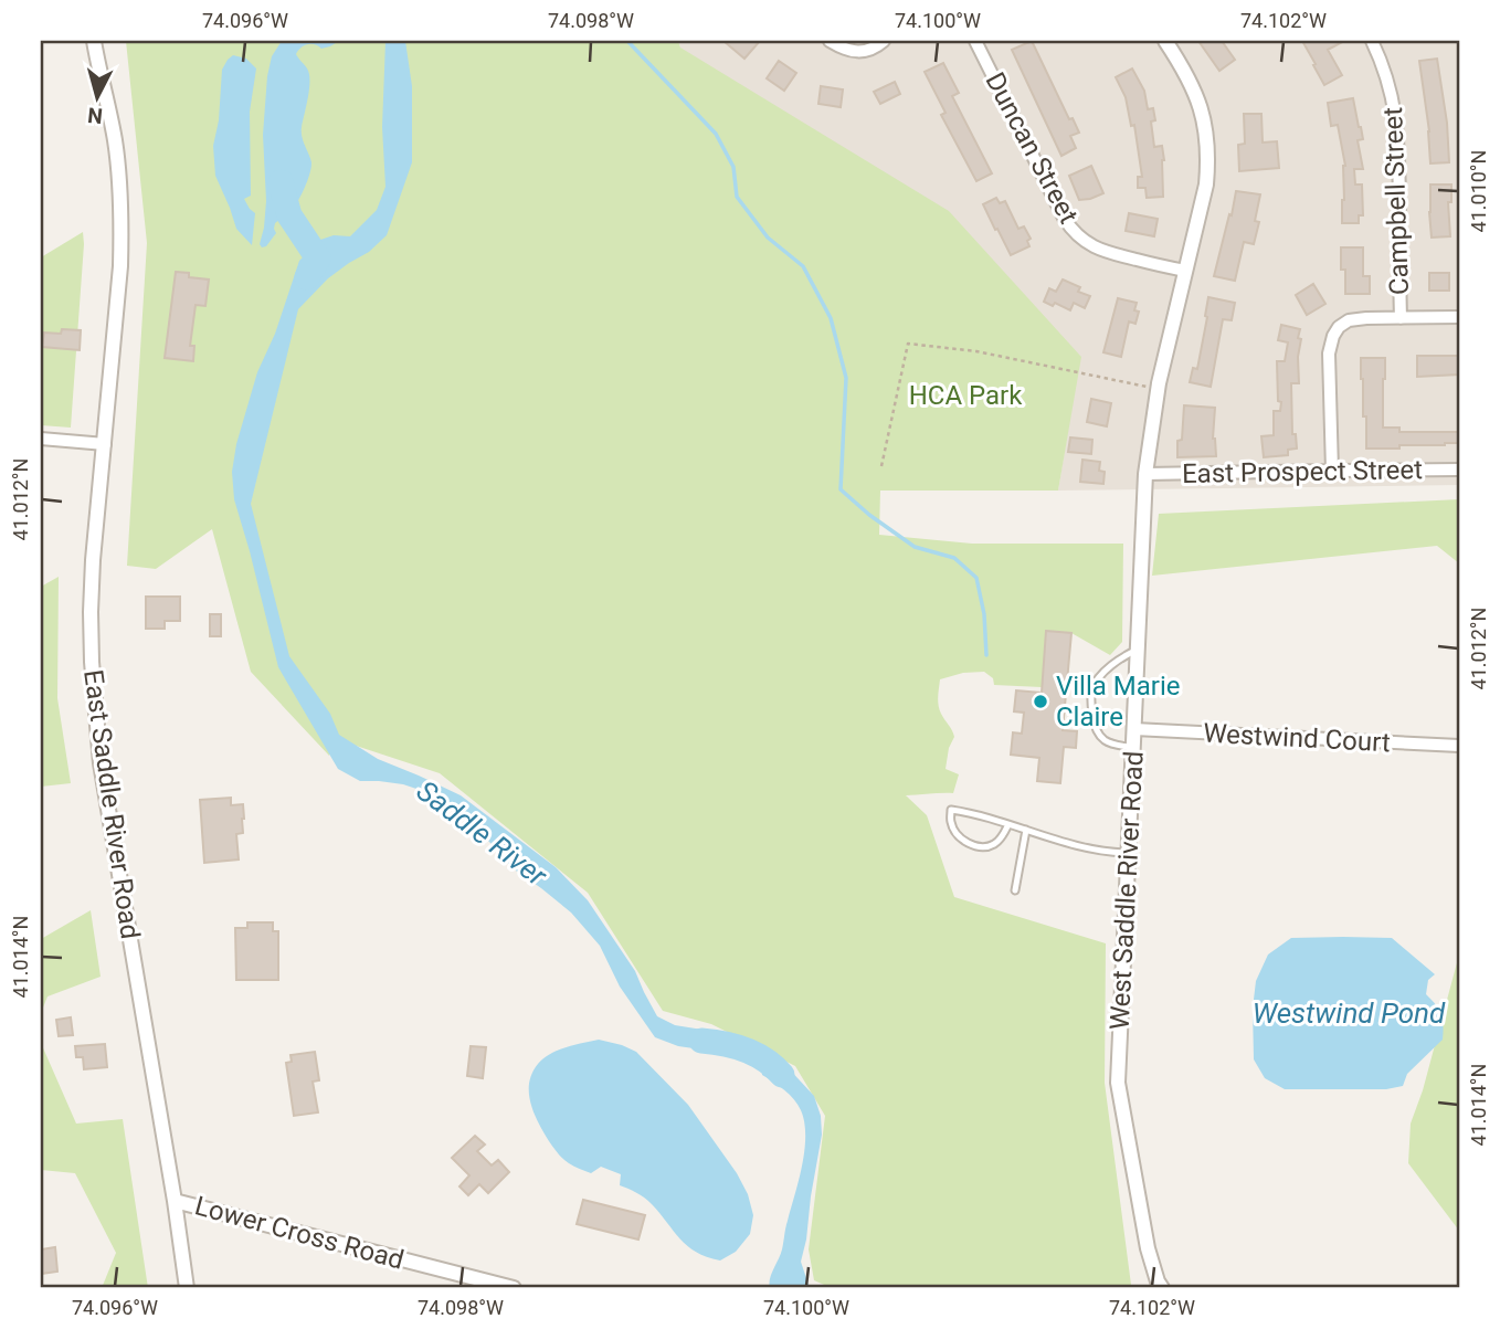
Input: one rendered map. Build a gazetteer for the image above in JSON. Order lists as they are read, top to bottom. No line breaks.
{"streets":{"street":["Duncan Street","Campbell Street","East Prospect Street","Westwind Court","East Saddle River Road","West Saddle River Road","Lower Cross Road"]},"crossings":[["Duncan Street","West Saddle River Road"],["East Prospect Street","West Saddle River Road"],["Westwind Court","West Saddle River Road"],["East Saddle River Road","Lower Cross Road"]],"water":["Saddle River","Westwind Pond"],"parks":["HCA Park"],"places":["Villa Marie Claire"],"north":"bottom","coordinates":["74.096°W","74.098°W","74.100°W","74.102°W","41.010°N","41.012°N","41.014°N"]}
